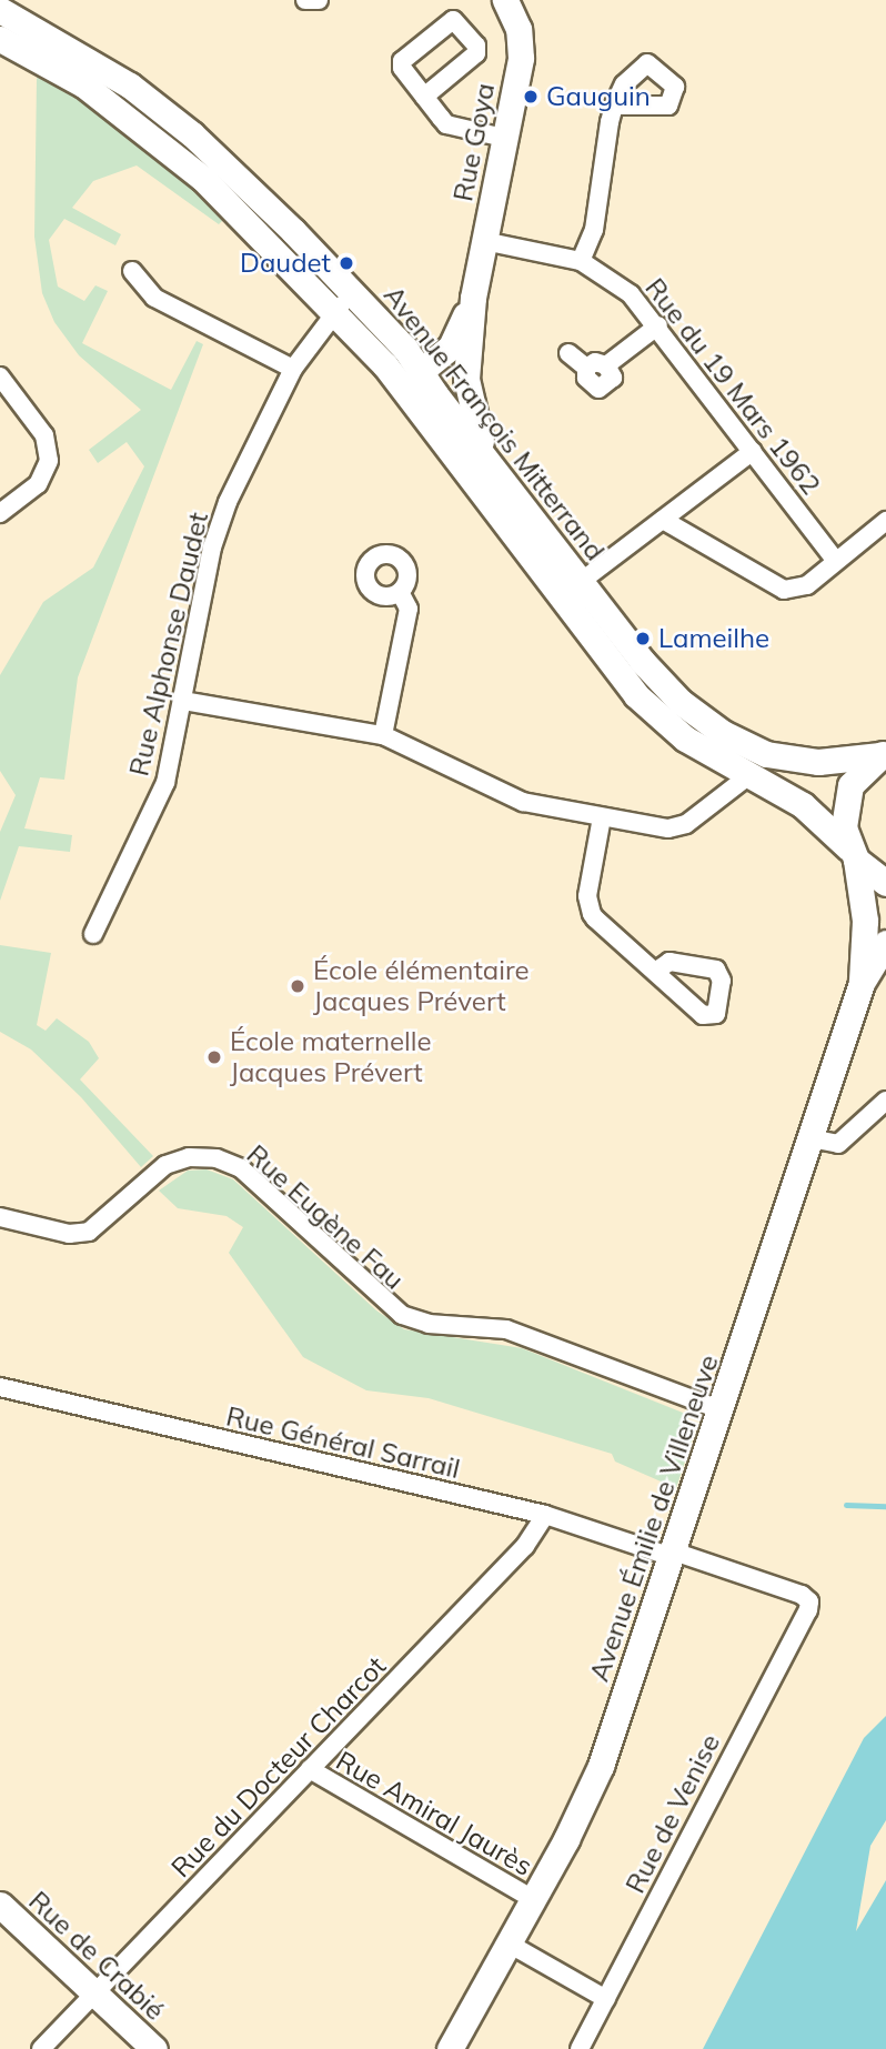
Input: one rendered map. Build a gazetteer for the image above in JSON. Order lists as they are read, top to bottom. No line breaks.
{"streets":{"street":["Rue Goya","Rue du 19 Mars 1962","Avenue François Mitterrand","Rue Alphonse Daudet","Rue Eugène Fau","Rue Général Sarrail","Avenue Émilie de Villeneuve","Rue du Docteur Charcot","Rue Amiral Jaurès","Rue de Venise","Rue de Crabié"]},"crossings":[["Rue Goya","Rue du 19 Mars 1962"],["Rue Goya","Avenue François Mitterrand"],["Avenue François Mitterrand","Rue Alphonse Daudet"],["Avenue François Mitterrand","Avenue Émilie de Villeneuve"],["Rue Eugène Fau","Avenue Émilie de Villeneuve"],["Rue Général Sarrail","Avenue Émilie de Villeneuve"],["Rue Général Sarrail","Rue du Docteur Charcot"],["Rue Général Sarrail","Rue de Venise"],["Avenue Émilie de Villeneuve","Rue Amiral Jaurès"],["Rue du Docteur Charcot","Rue Amiral Jaurès"],["Rue du Docteur Charcot","Rue de Crabié"]],"places":["Gauguin","Daudet","Lameilhe","École élémentaire Jacques Prévert","École maternelle Jacques Prévert"]}
